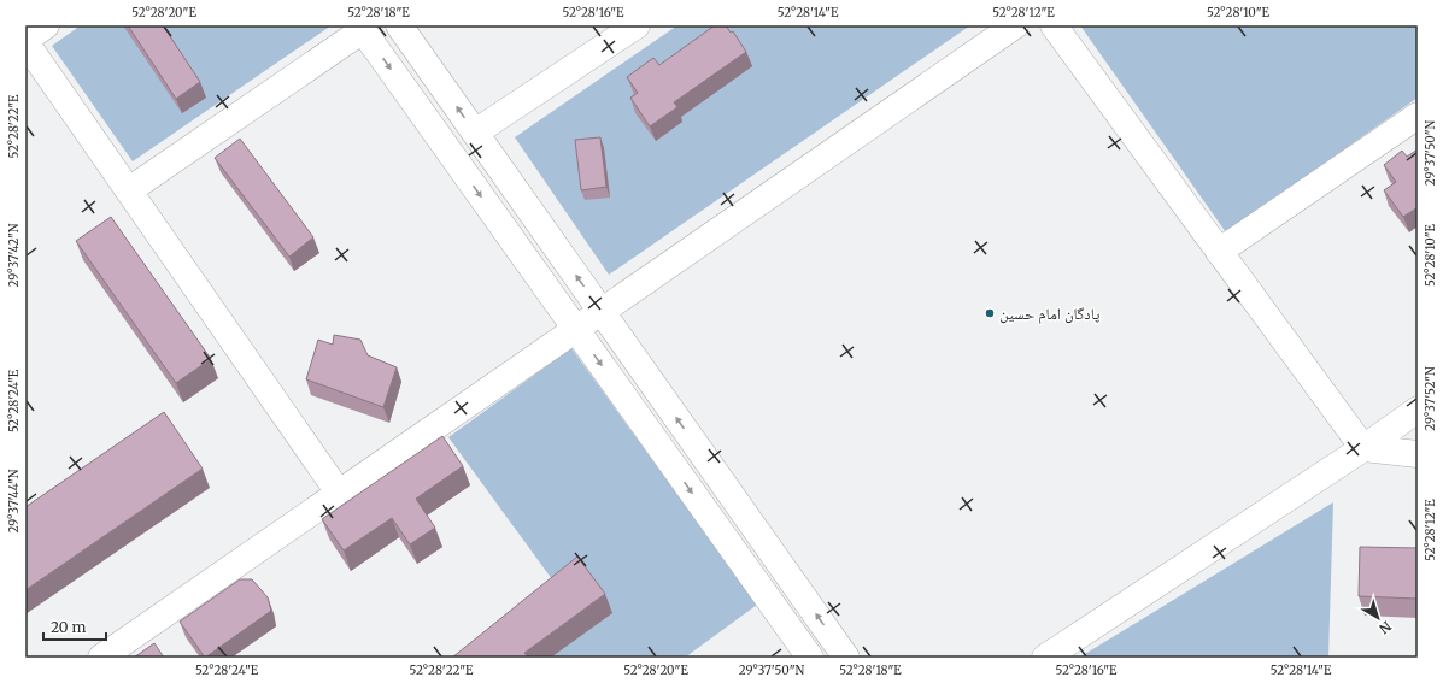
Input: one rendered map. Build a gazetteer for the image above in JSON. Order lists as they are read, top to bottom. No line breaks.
{"places":["پادگان امام حسین"],"scale_bar":"20 m","north":"bottom right","coordinates":["52°28'20\"E","52°28'18\"E","52°28'16\"E","52°28'14\"E","52°28'12\"E","52°28'10\"E","52°28'22\"E","29°37'50\"N","29°37'42\"N","29°37'52\"N","52°28'24\"E","29°37'44\"N"]}
